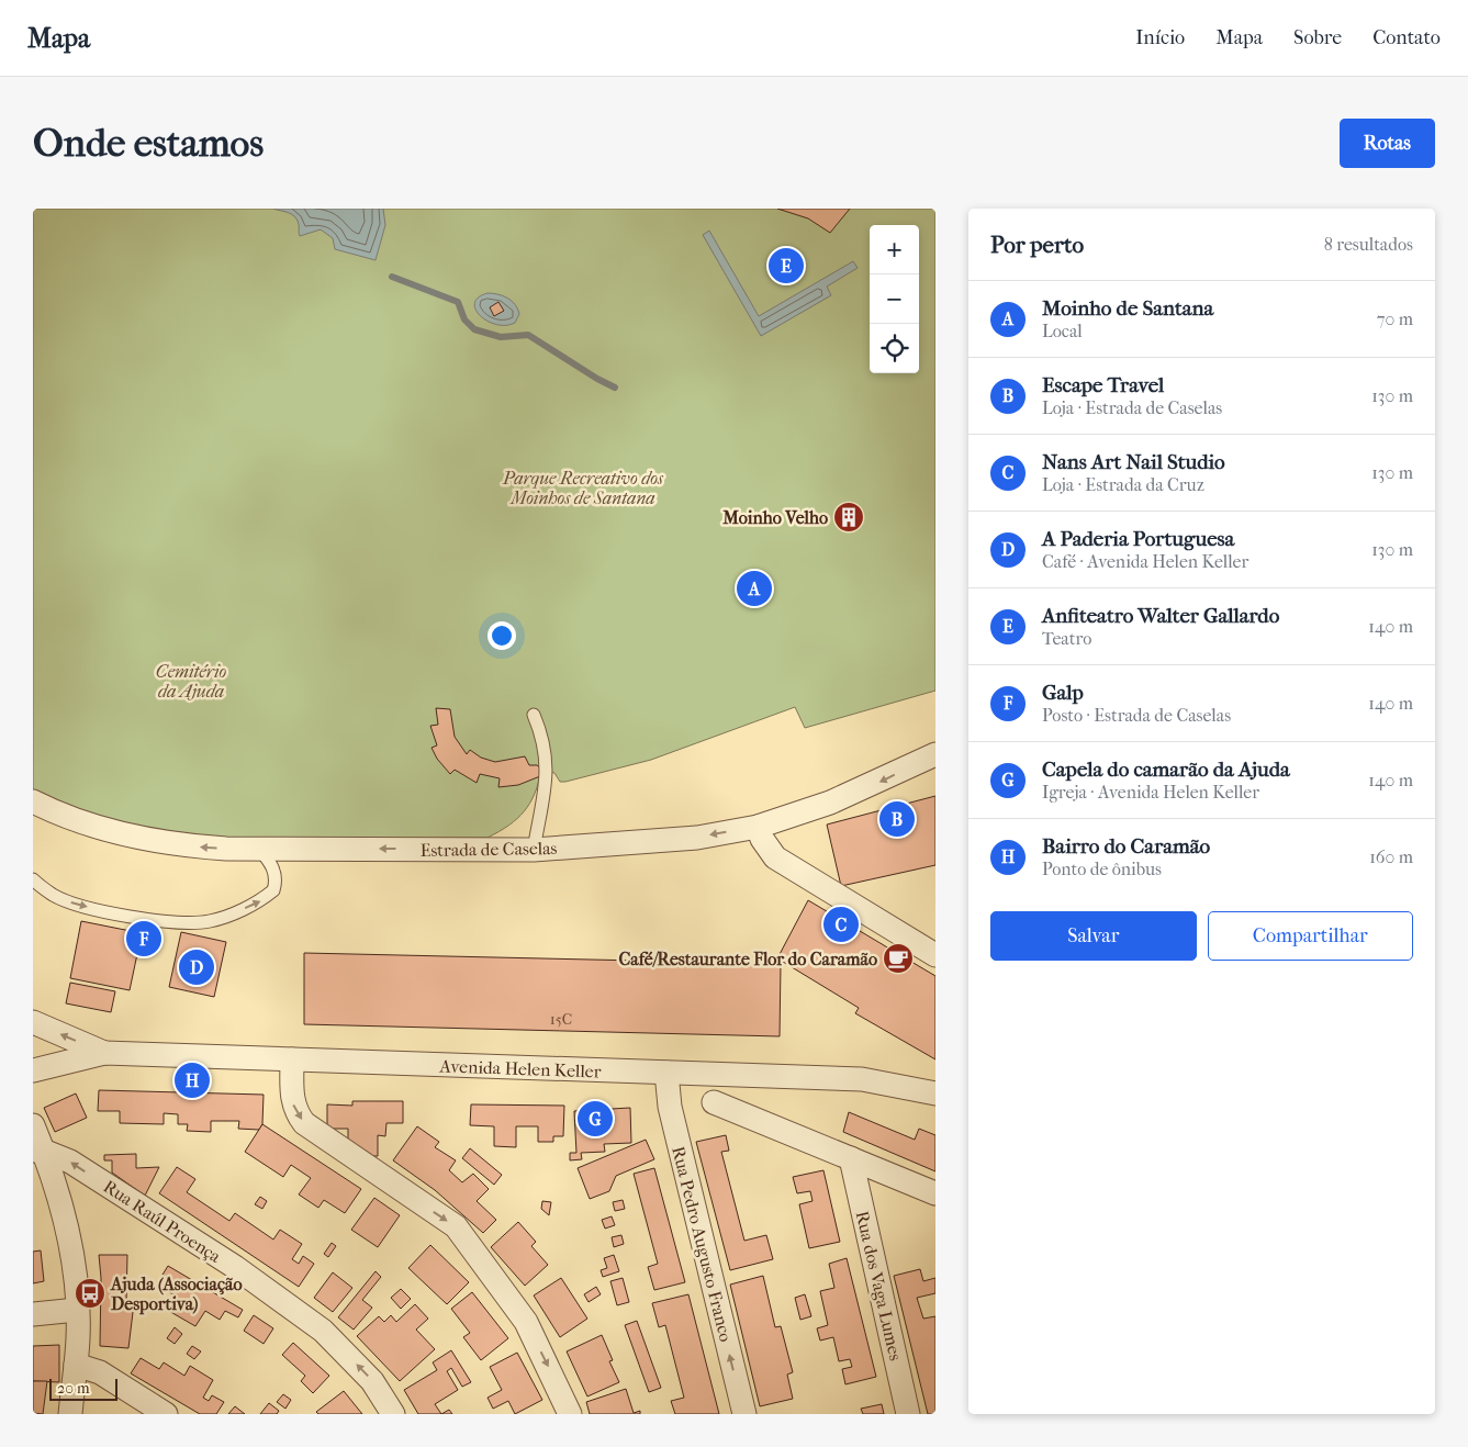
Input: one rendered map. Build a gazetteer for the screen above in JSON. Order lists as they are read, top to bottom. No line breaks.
{"streets":{"street":["Estrada de Caselas","Avenida Helen Keller","Rua Raúl Proença","Rua Pedro Augusto Franco","Rua dos Vaga Lumes"]},"crossings":[["Avenida Helen Keller","Rua Pedro Augusto Franco"]],"one_way":["Estrada de Caselas","Rua Pedro Augusto Franco"],"parks":["Parque Recreativo dos Moinhos de Santana","Cemitério da Ajuda"],"places":{"building":["Moinho Velho"],"cafe":["Café/Restaurante Flor do Caramão"],"bus stop":["Ajuda (Associação Desportiva)"]},"house_numbers":["15C"],"scale_bar":"20 m","page":{"header":"Mapa","nav":["Início","Mapa","Sobre","Contato"],"buttons":["Rotas",["Salvar","Compartilhar"]],"title":"Onde estamos","heading":["Por perto","8 resultados"],"map_buttons":["+","−"],"pins":["E","A","B","C","F","D","H","G"],"list":[{"mark":"A","name":"Moinho de Santana","note":"Local","value":"70 m"},{"mark":"B","name":"Escape Travel","note":"Loja · Estrada de Caselas","value":"130 m"},{"mark":"C","name":"Nans Art Nail Studio","note":"Loja · Estrada da Cruz","value":"130 m"},{"mark":"D","name":"A Paderia Portuguesa","note":"Café · Avenida Helen Keller","value":"130 m"},{"mark":"E","name":"Anfiteatro Walter Gallardo","note":"Teatro","value":"140 m"},{"mark":"F","name":"Galp","note":"Posto · Estrada de Caselas","value":"140 m"},{"mark":"G","name":"Capela do camarão da Ajuda","note":"Igreja · Avenida Helen Keller","value":"140 m"},{"mark":"H","name":"Bairro do Caramão","note":"Ponto de ônibus","value":"160 m"}],"scale":"20 m"}}
